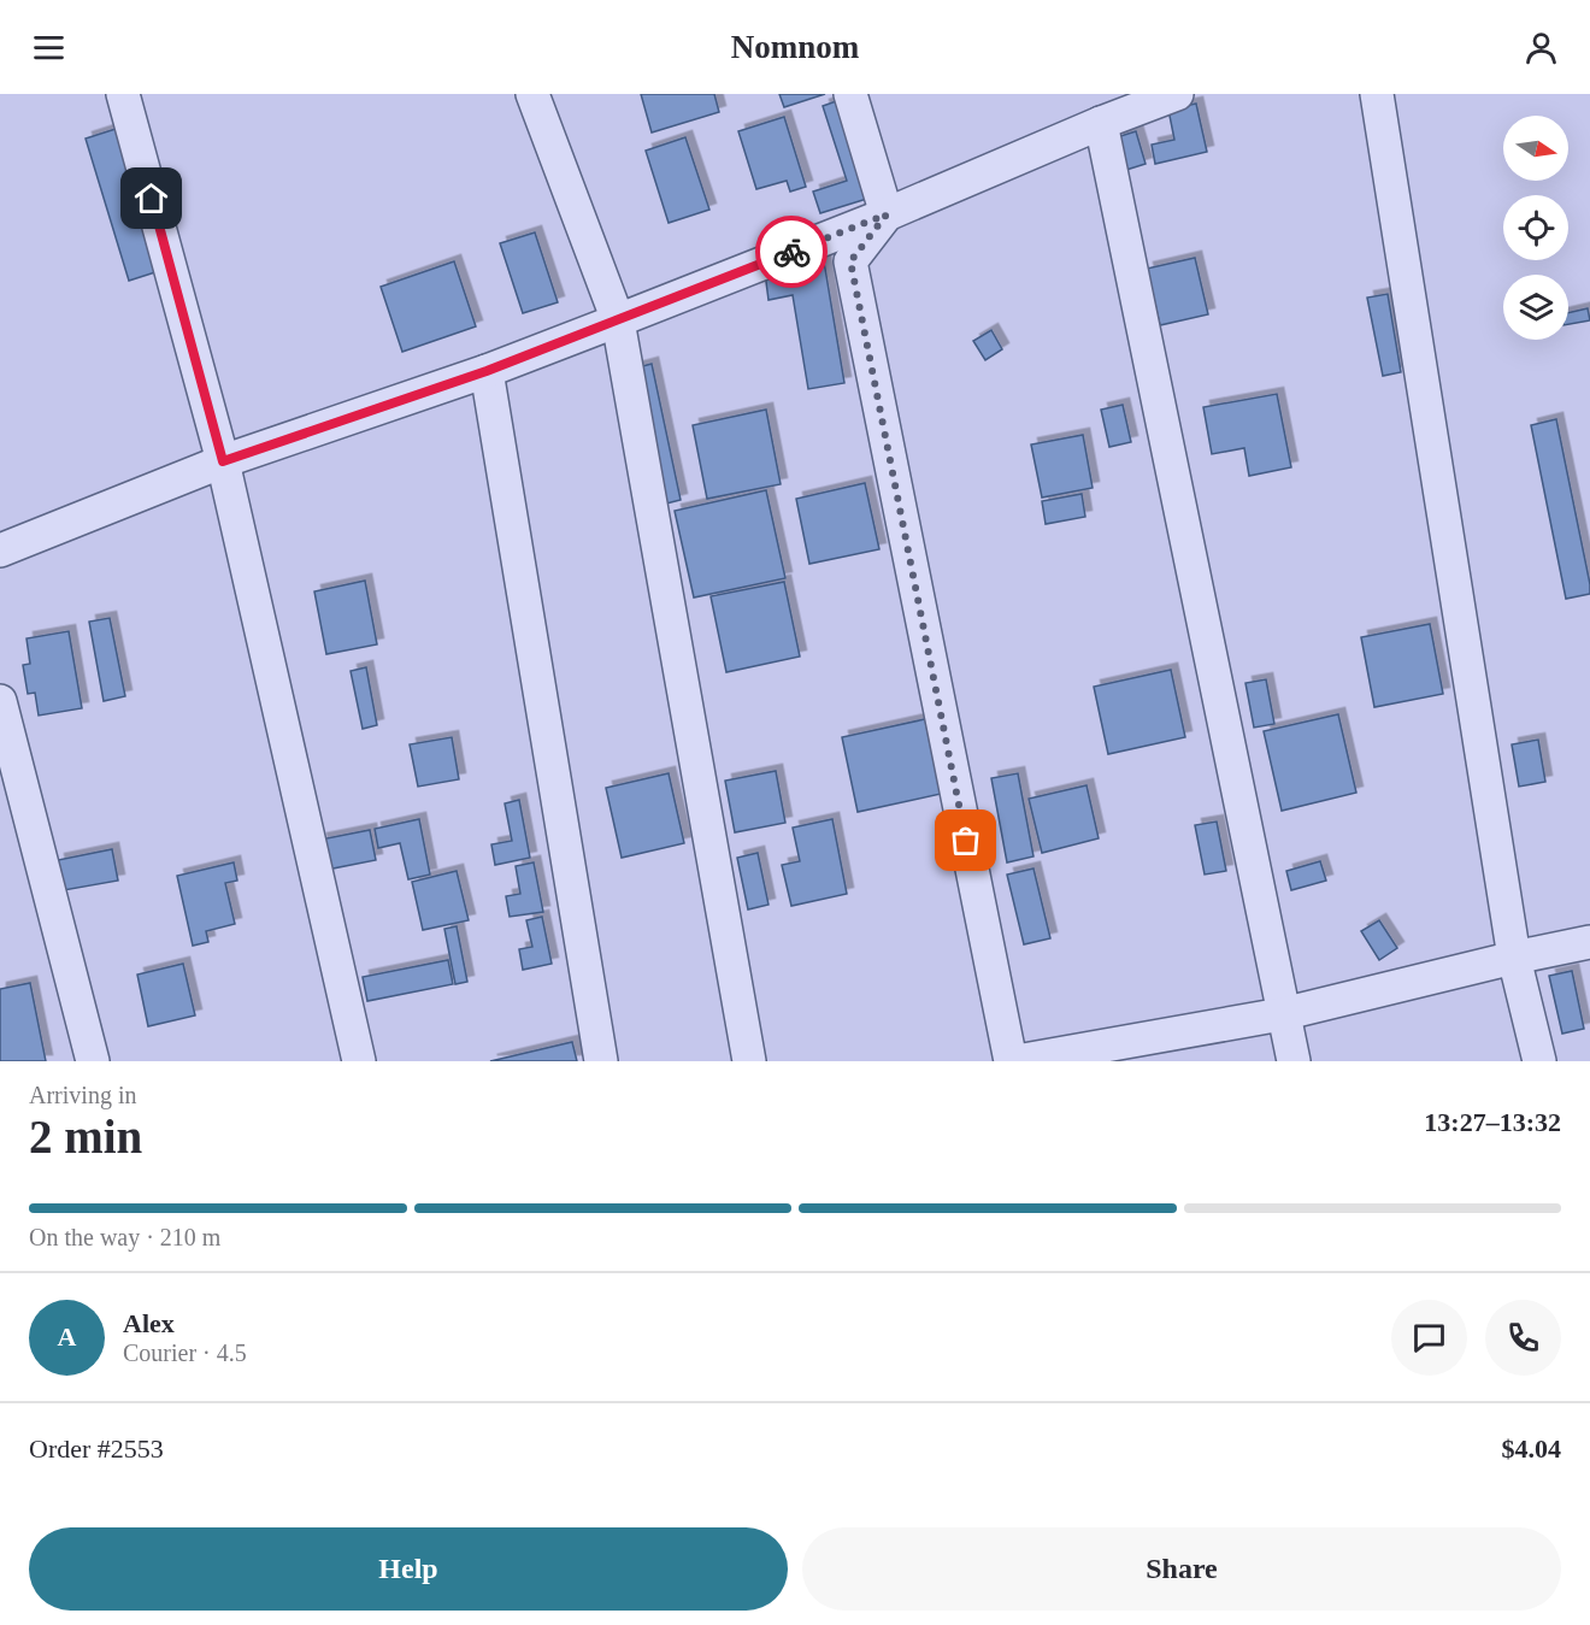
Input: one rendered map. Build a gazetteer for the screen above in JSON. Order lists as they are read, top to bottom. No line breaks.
{"north":"right","page":{"header":"Nomnom","heading":["2 min","Arriving in","13:27–13:32"],"panel":["Alex","Courier · 4.5","Order #2553","$4.04"],"bar":"On the way · 210 m","round":"A","buttons":["Help","Share"]}}
